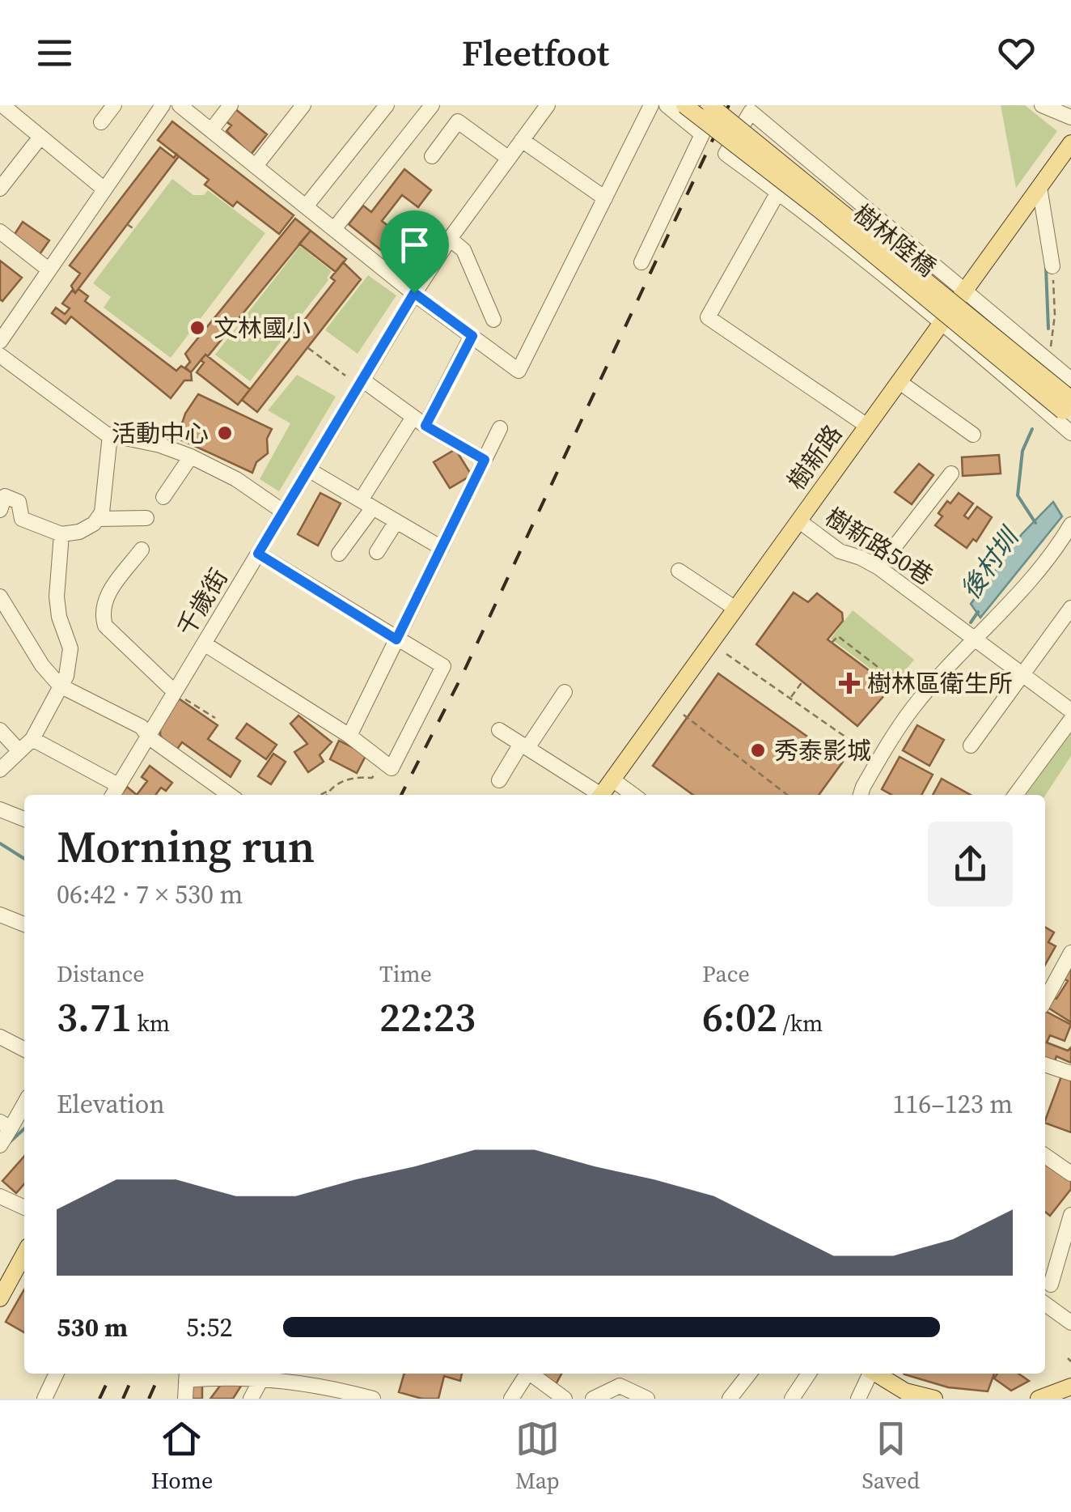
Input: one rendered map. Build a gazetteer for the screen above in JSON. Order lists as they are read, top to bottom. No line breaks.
{"streets":{"main road":["樹林陸橋","樹新路"],"street":["樹新路50巷","千歲街"]},"crossings":[["樹新路","樹新路50巷"]],"water":["後村圳"],"places":{"other":["文林國小","活動中心","秀泰影城"],"health":["樹林區衛生所"]},"page":{"header":"Fleetfoot","heading":["Morning run","06:42 · 7 × 530 m"],"stats":[["Distance","3.71 km"],["Time","22:23"],["Pace","6:02 /km"]],"chart":["Elevation","116–123 m"],"list":[{"name":"530 m","note":"5:52"}],"tabs":["Home","Map","Saved"]}}
